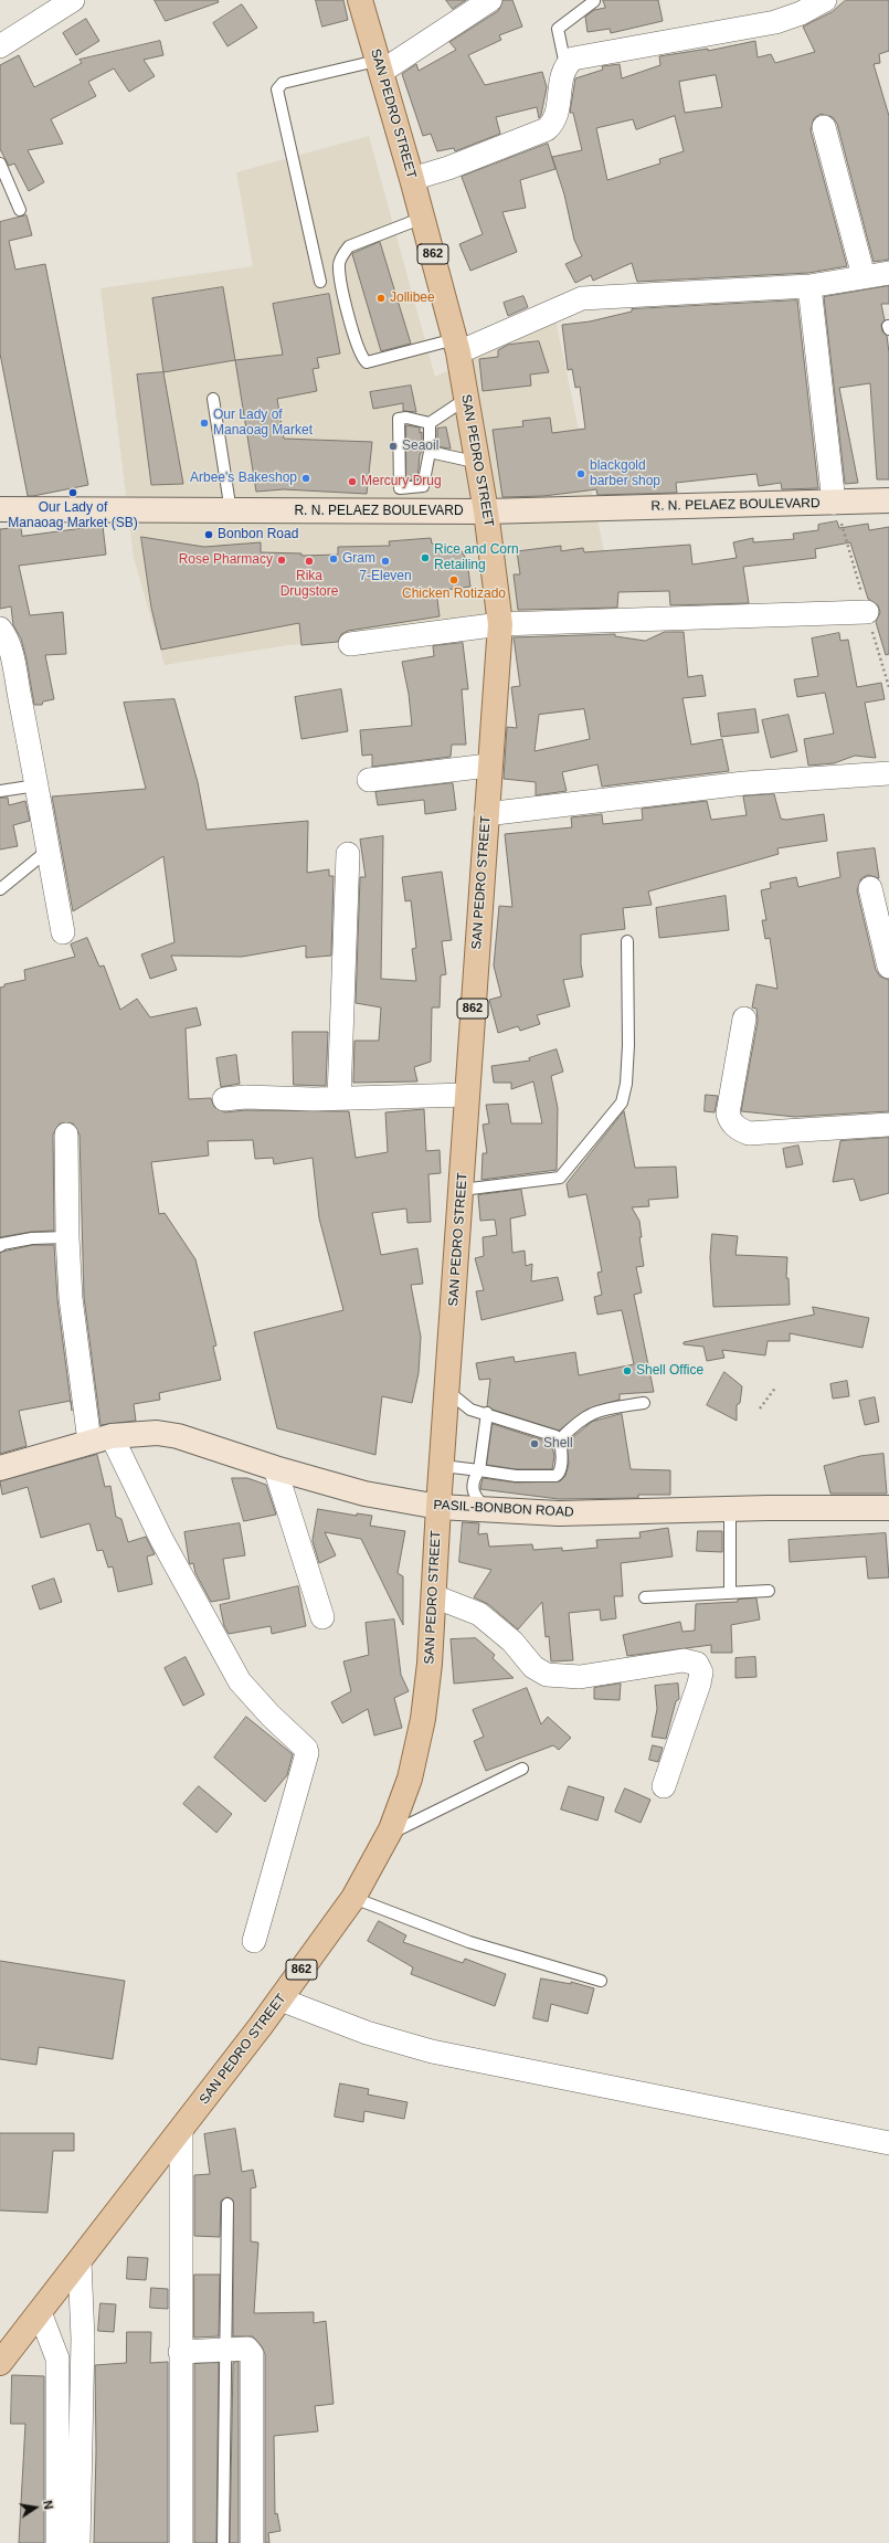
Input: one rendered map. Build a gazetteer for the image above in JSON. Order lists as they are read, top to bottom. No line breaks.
{"streets":{"main road":["SAN PEDRO STREET","862"],"street":["R. N. PELAEZ BOULEVARD","PASIL-BONBON ROAD"]},"crossings":[["SAN PEDRO STREET","R. N. PELAEZ BOULEVARD"],["SAN PEDRO STREET","PASIL-BONBON ROAD"]],"places":["Jollibee","Our Lady of Manaoag Market","Seaoil","blackgold barber shop","Arbee's Bakeshop","Mercury Drug","Our Lady of Manaoag Market (SB)","Bonbon Road","Rice and Corn Retailing","Gram","Rose Pharmacy","Rika Drugstore","7-Eleven","Chicken Rotizado","Shell Office","Shell"],"north":"right"}
